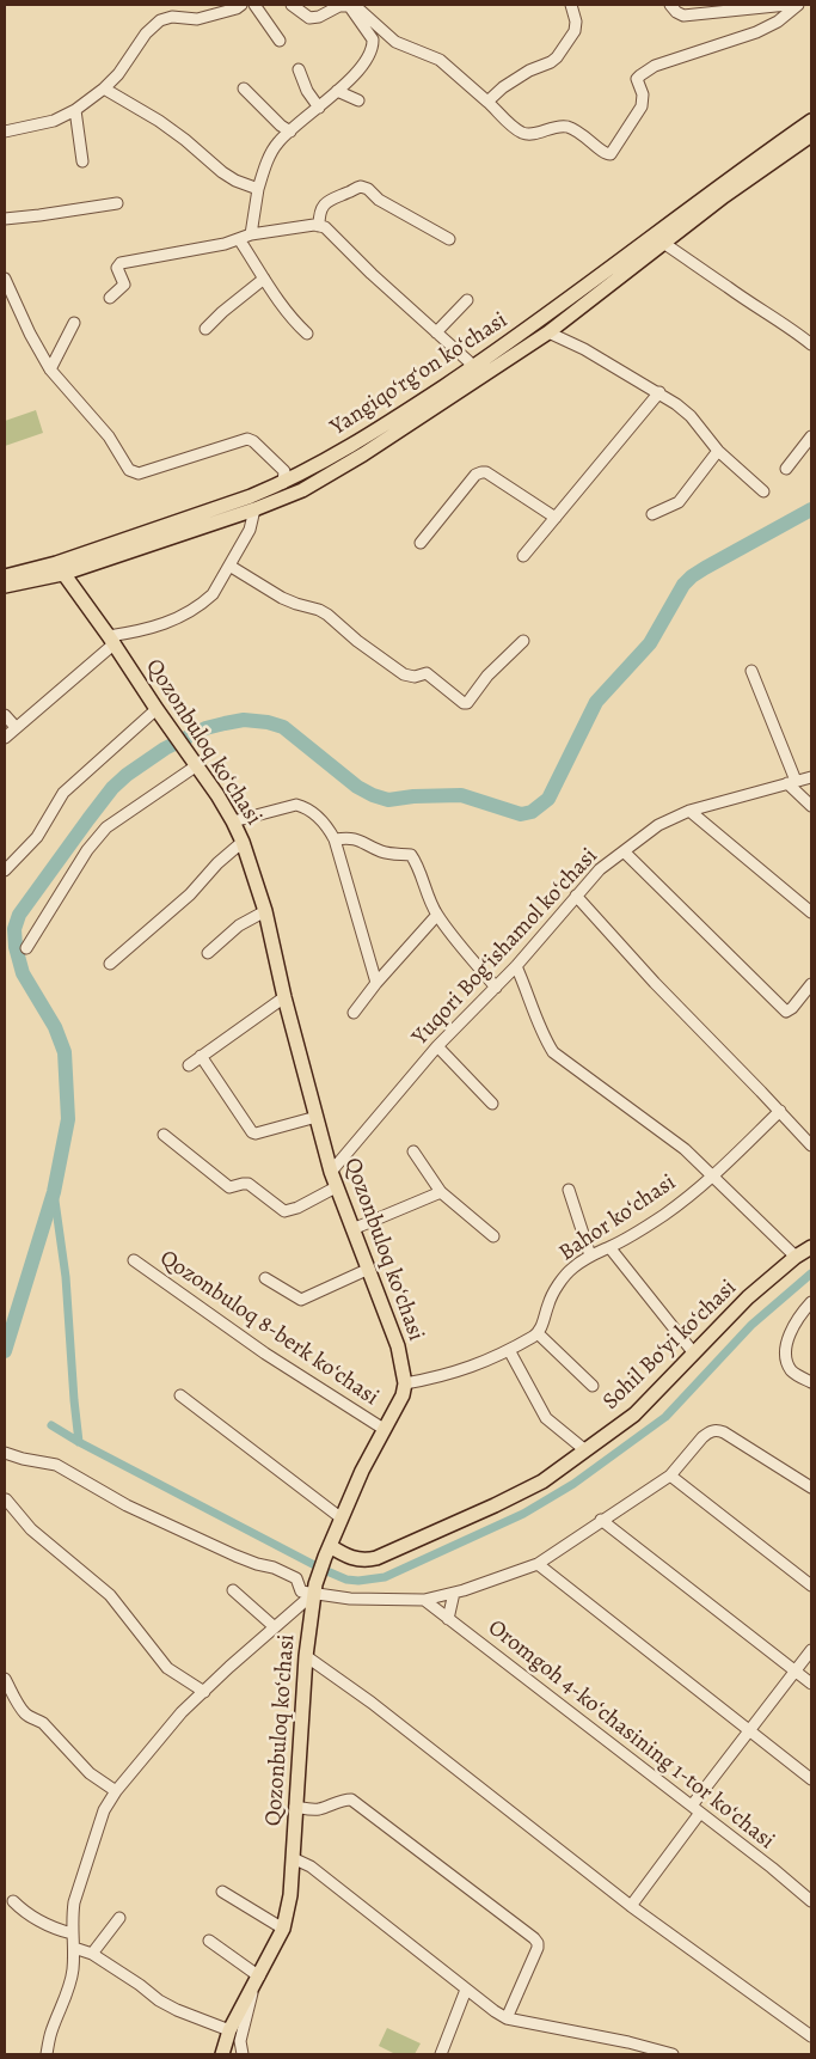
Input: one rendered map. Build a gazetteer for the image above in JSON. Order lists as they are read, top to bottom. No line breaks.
{"streets":{"main road":["Yangiqoʻrgʻon koʻchasi","Qozonbuloq koʻchasi","Sohil Boʻyi koʻchasi"],"street":["Yuqori Bogʻishamol koʻchasi","Bahor koʻchasi","Qozonbuloq 8-berk koʻchasi","Oromgoh 4-koʻchasining 1-tor koʻchasi"]},"crossings":[["Yangiqoʻrgʻon koʻchasi","Qozonbuloq koʻchasi"],["Qozonbuloq koʻchasi","Yuqori Bogʻishamol koʻchasi"],["Qozonbuloq koʻchasi","Qozonbuloq 8-berk koʻchasi"],["Qozonbuloq koʻchasi","Sohil Boʻyi koʻchasi"]]}
